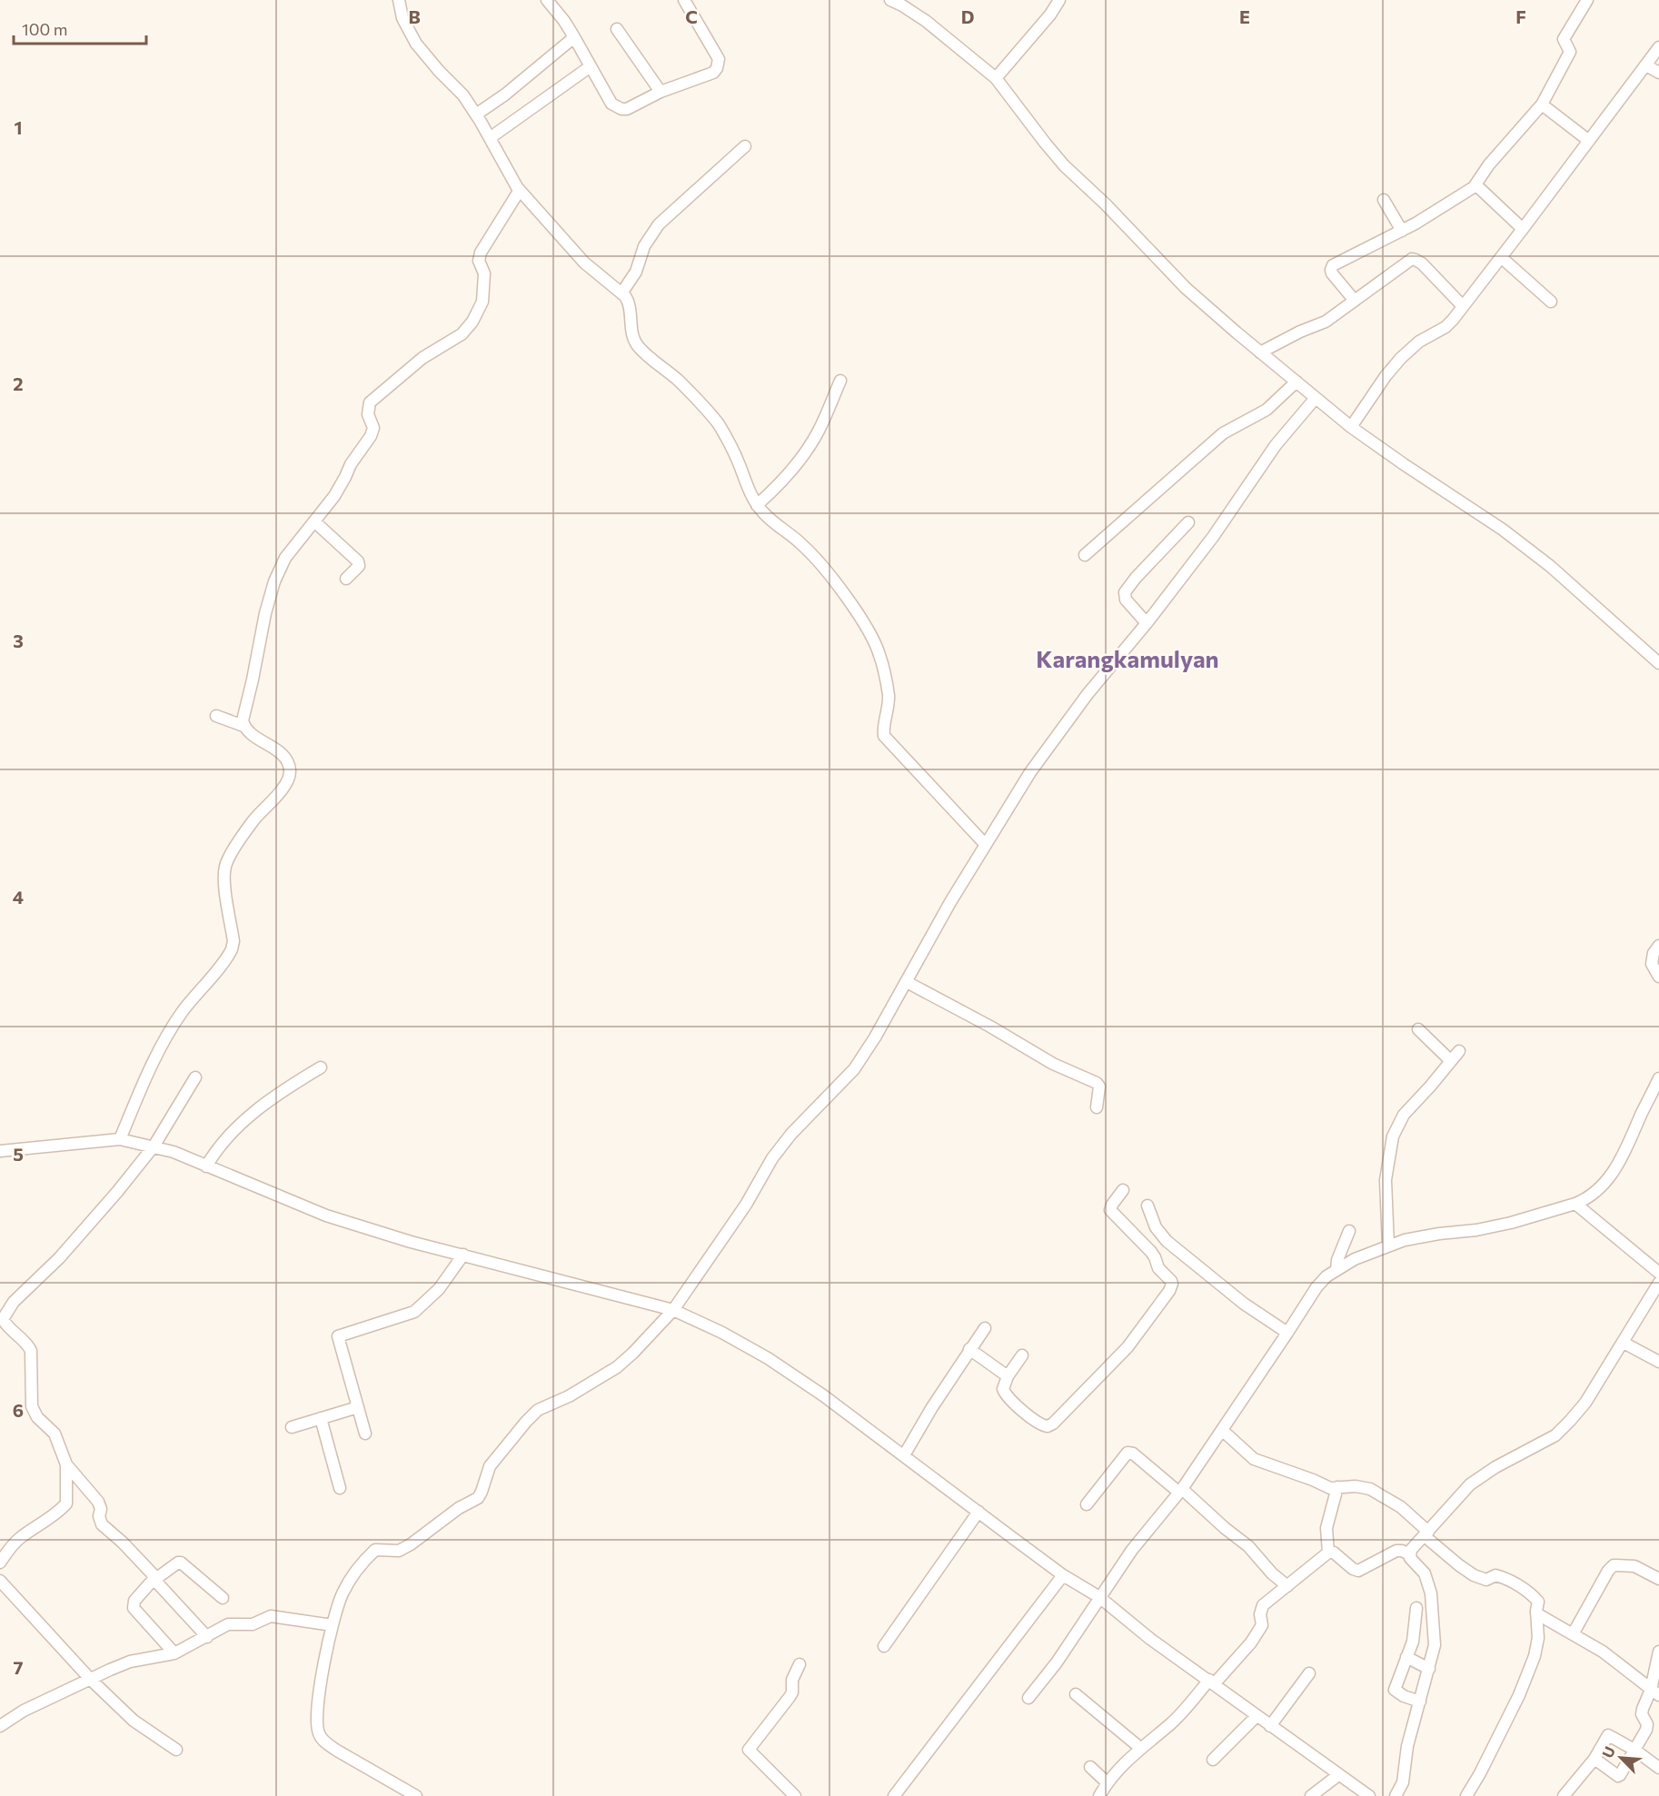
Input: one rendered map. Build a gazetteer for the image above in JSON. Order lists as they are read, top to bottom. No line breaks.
{"districts":["Karangkamulyan"],"scale_bar":"100 m","north":"top left","grid":{"columns":["B","C","D","E","F"],"rows":["1","2","3","4","5","6","7"]}}
